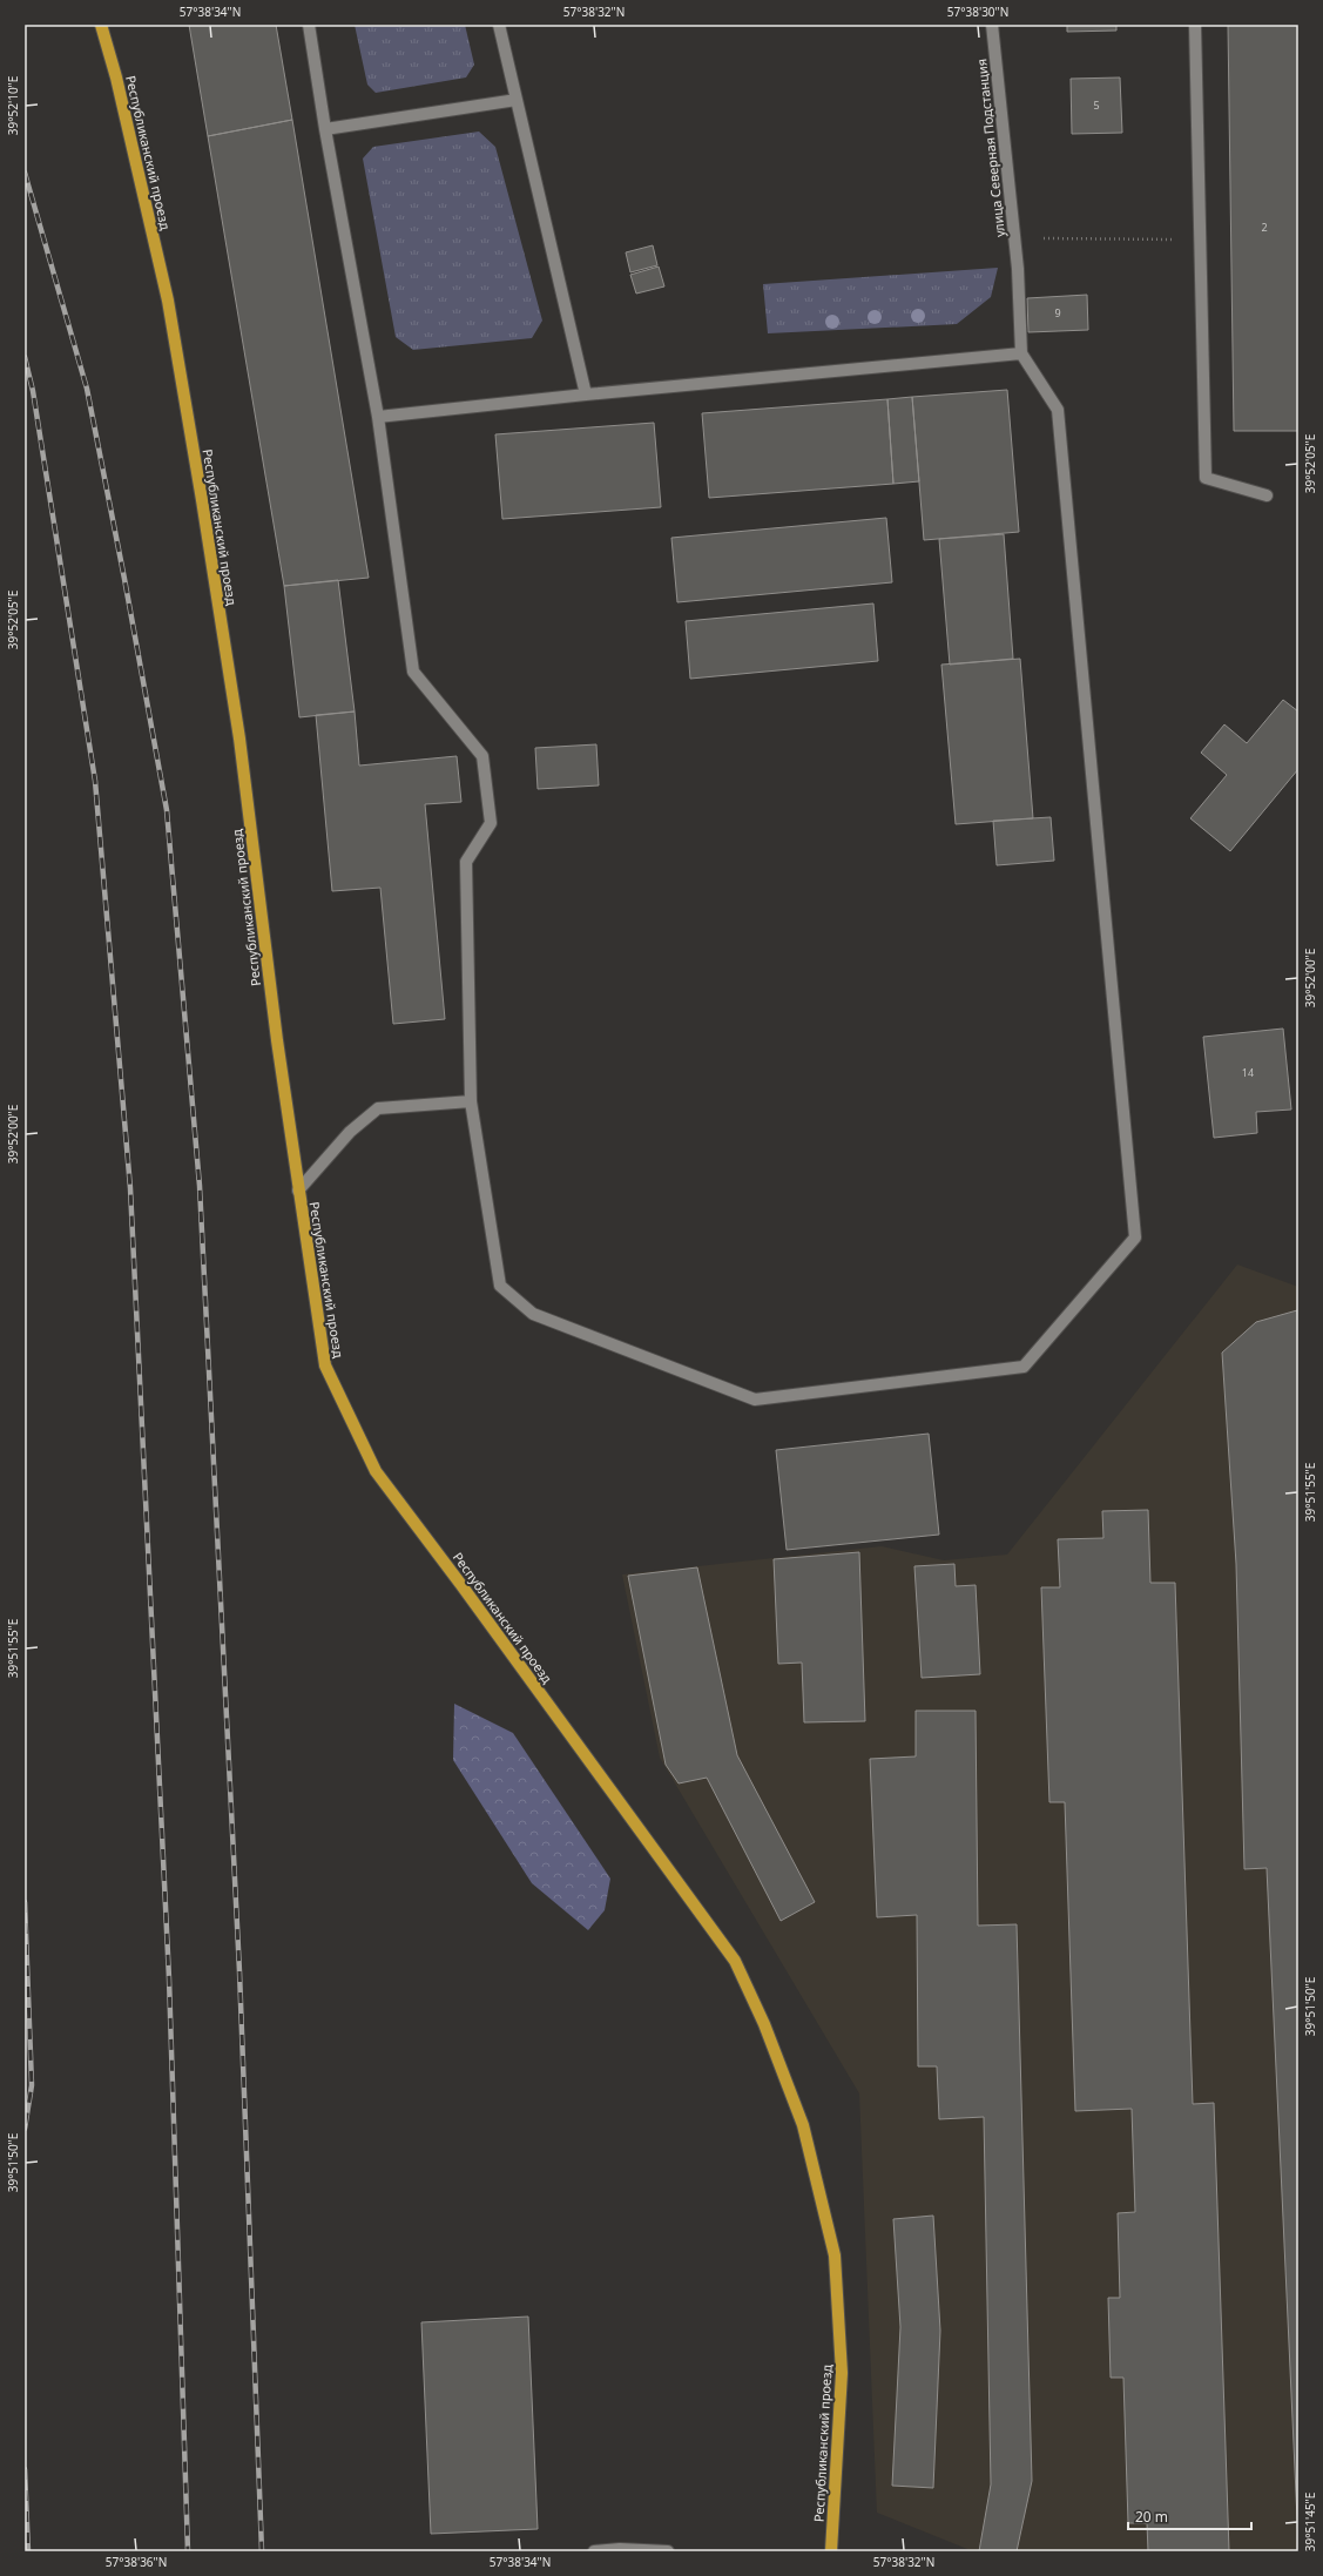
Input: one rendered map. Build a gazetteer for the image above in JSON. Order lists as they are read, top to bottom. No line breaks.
{"streets":{"main road":["Республиканский проезд"],"street":["улица Северная Подстанция"]},"house_numbers":["5","2","9","14"],"scale_bar":"20 m","coordinates":["57°38'34\"N","57°38'32\"N","57°38'30\"N","39°52'10\"E","39°52'05\"E","39°52'00\"E","39°51'55\"E","39°51'50\"E","39°51'45\"E","57°38'36\"N"]}
